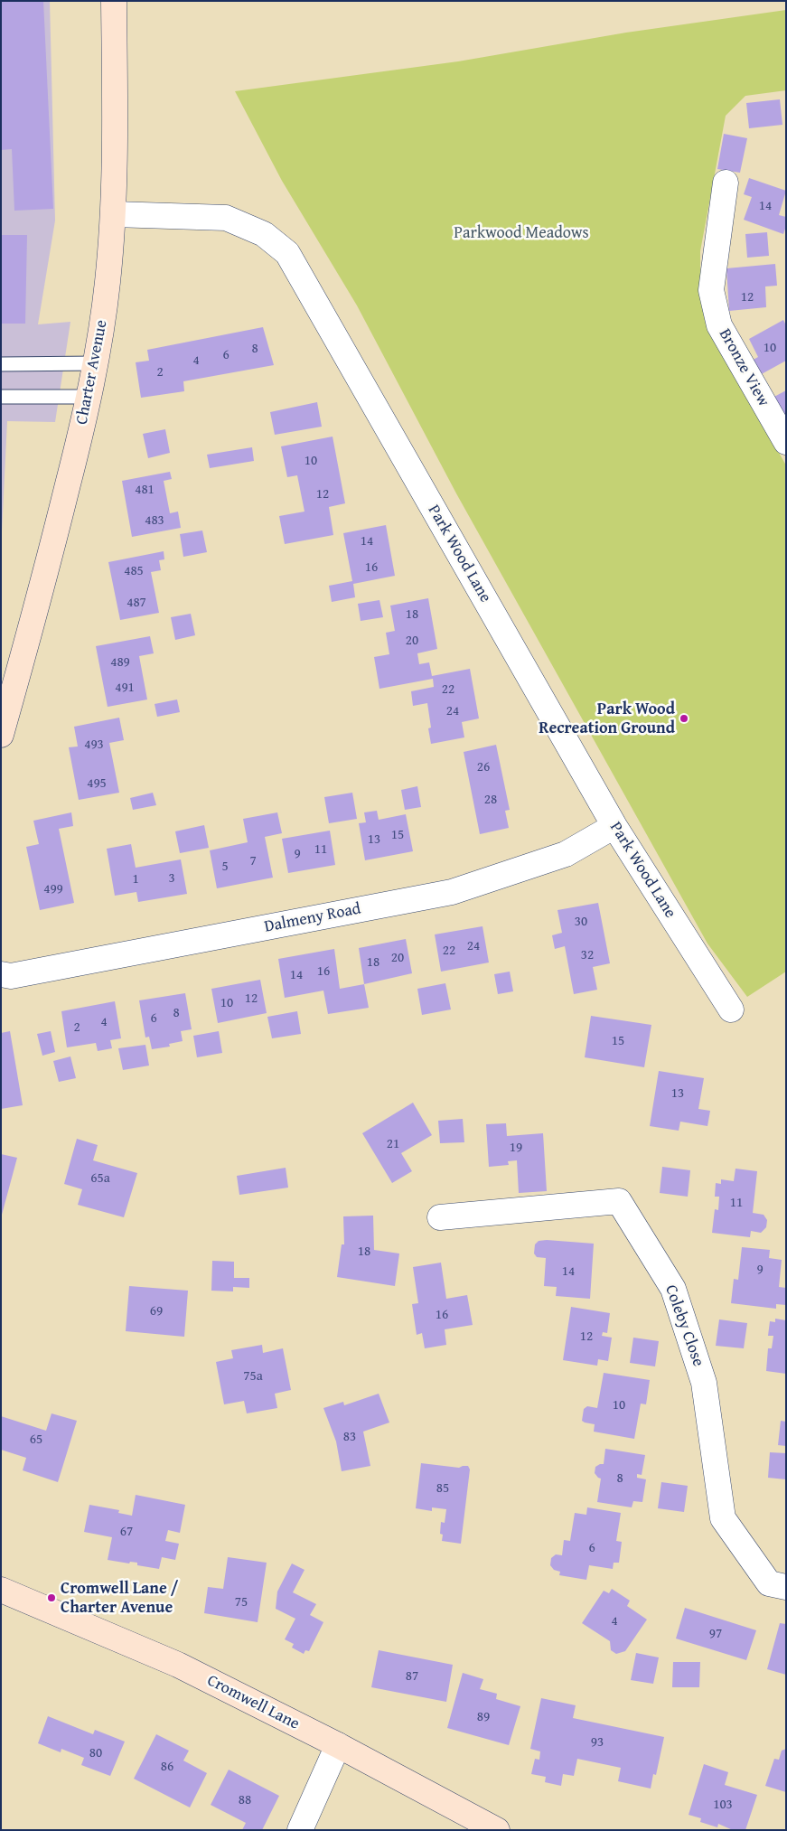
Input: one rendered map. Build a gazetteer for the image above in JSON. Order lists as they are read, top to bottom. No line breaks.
{"streets":{"street":["Bronze View","Charter Avenue","Park Wood Lane","Dalmeny Road","Coleby Close","Cromwell Lane"]},"crossings":[["Charter Avenue","Park Wood Lane"],["Park Wood Lane","Dalmeny Road"]],"parks":["Parkwood Meadows"],"places":["Park Wood Recreation Ground","Cromwell Lane / Charter Avenue"],"house_numbers":["14","12","10","8","6","4","2","10","481","12","483","14","16","485","487","18","20","489","491","22","24","493","26","495","28","15","13","11","9","7","5","3","1","499","30","24","22","32","20","18","16","14","12","10","8","6","4","2","15","13","21","19","65a","11","18","9","14","69","16","12","75a","10","83","65","8","85","67","6","75","4","97","87","89","93","80","86","88","103"]}
